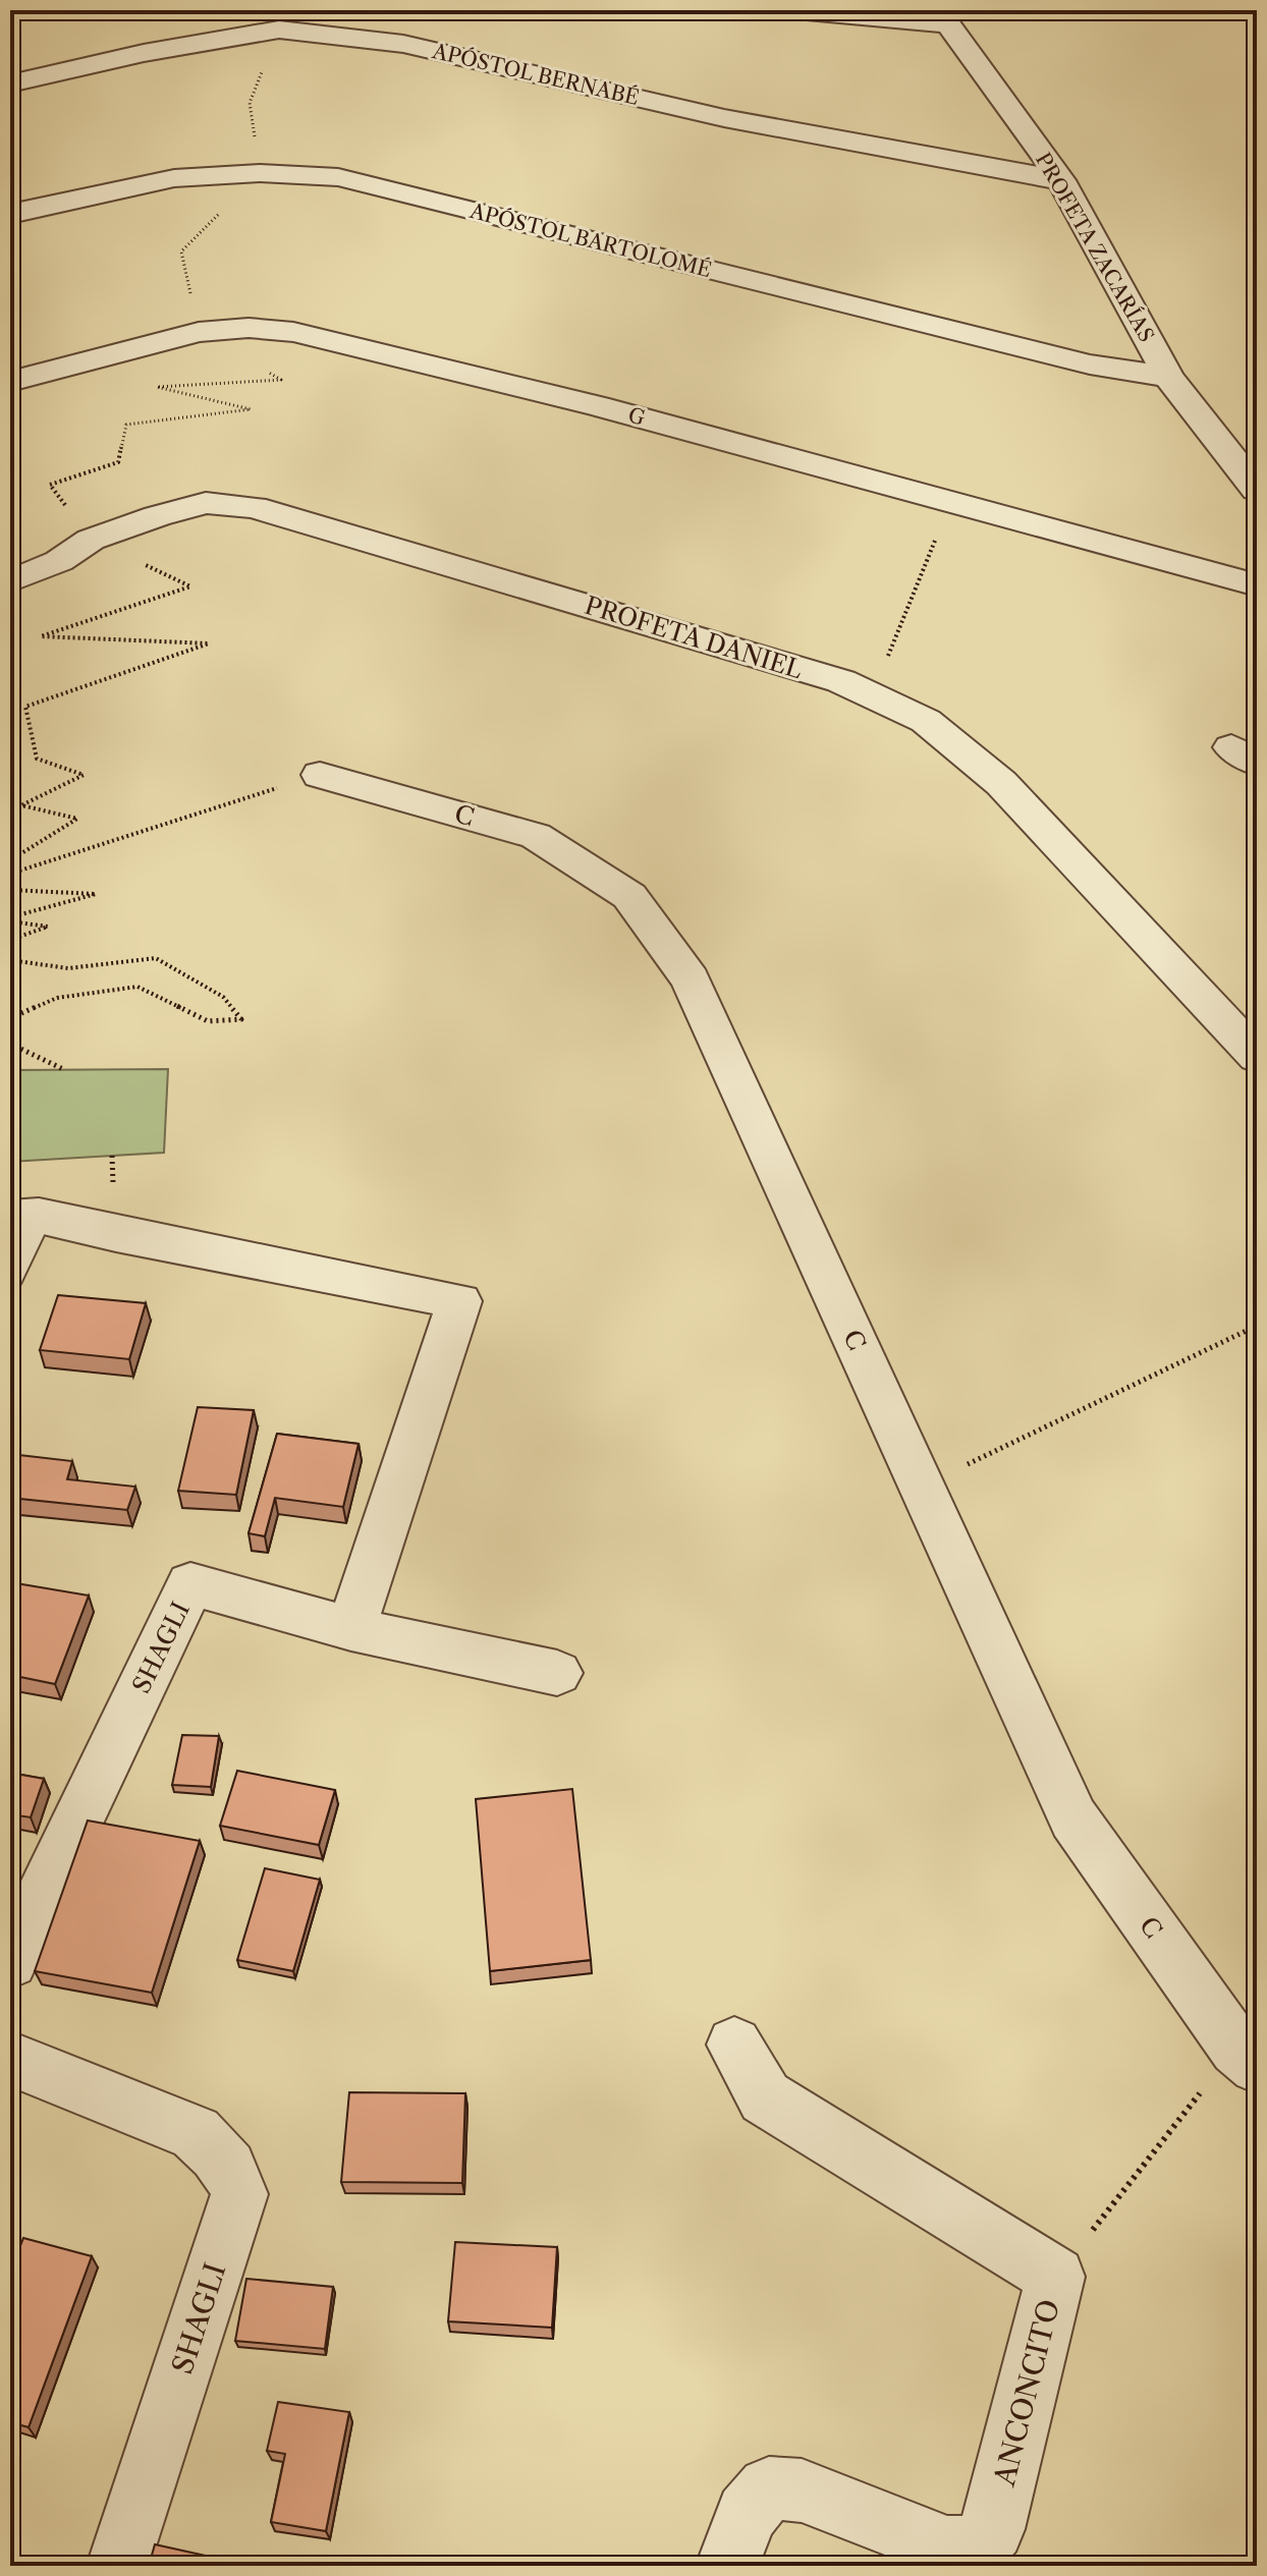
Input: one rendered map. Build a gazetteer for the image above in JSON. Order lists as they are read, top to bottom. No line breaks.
{"streets":{"street":["APÓSTOL BERNABÉ","APÓSTOL BARTOLOMÉ","PROFETA ZACARÍAS","G","PROFETA DANIEL","C","SHAGLI","ANCONCITO"]},"crossings":[["APÓSTOL BERNABÉ","PROFETA ZACARÍAS"],["APÓSTOL BARTOLOMÉ","PROFETA ZACARÍAS"]]}
